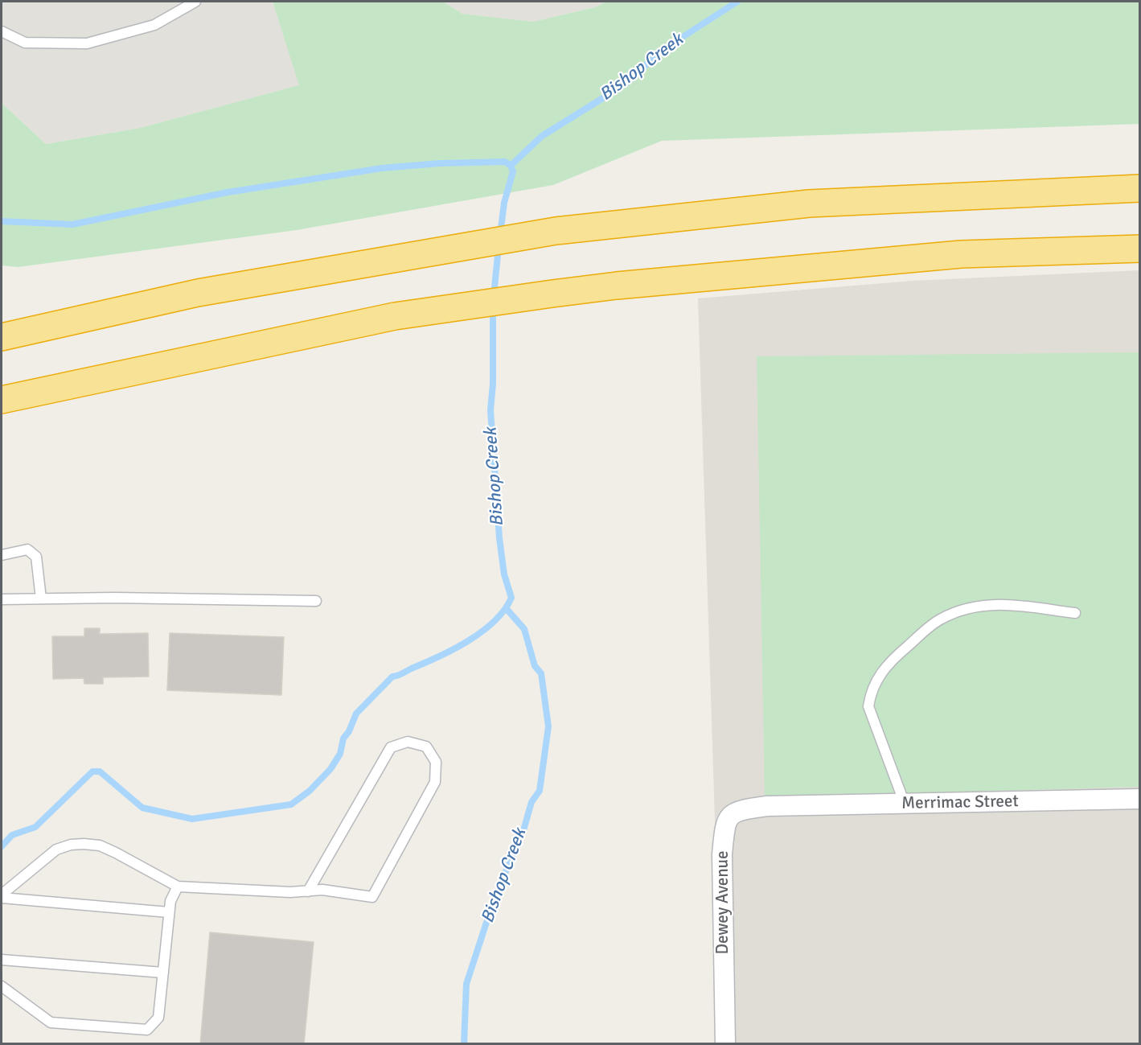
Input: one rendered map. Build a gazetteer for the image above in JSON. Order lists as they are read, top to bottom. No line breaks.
{"streets":{"street":["Merrimac Street","Dewey Avenue"]},"crossings":[["Merrimac Street","Dewey Avenue"]],"water":["Bishop Creek"]}
